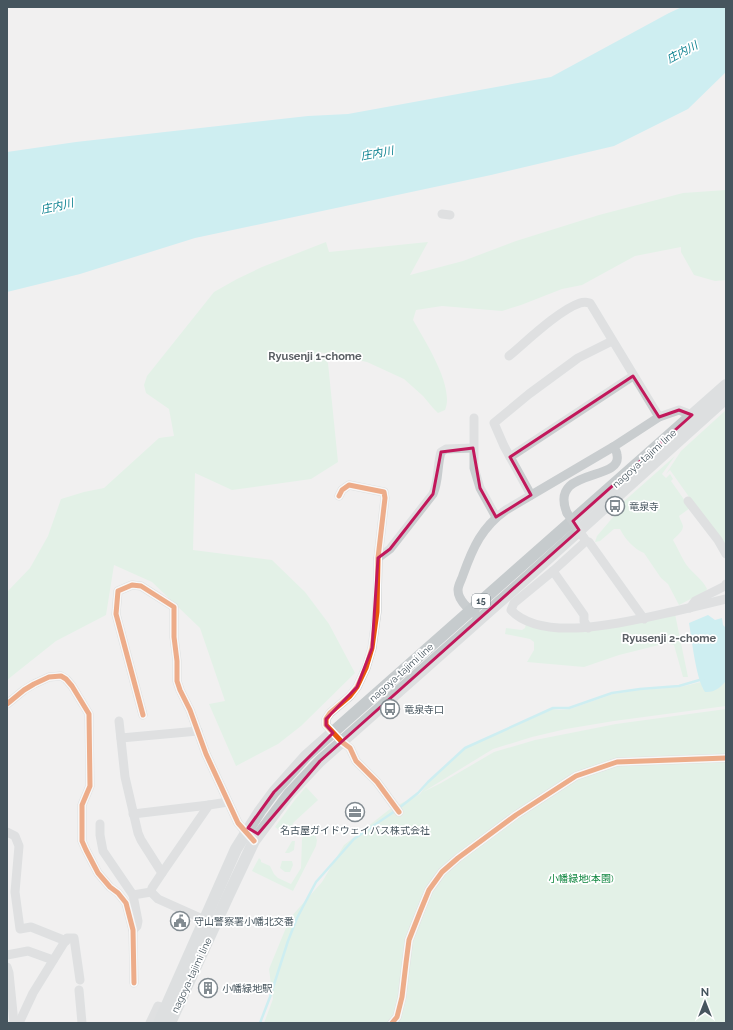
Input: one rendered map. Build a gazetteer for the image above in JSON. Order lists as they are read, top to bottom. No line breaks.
{"streets":{"main road":["nagoya-tajimi line","15"]},"districts":["Ryusenji 1-chome","Ryusenji 2-chome"],"water":["庄内川"],"parks":["小幡緑地(本園)"],"places":{"bus stop":["竜泉寺","竜泉寺口"],"office":["名古屋ガイドウェイバス株式会社"],"public building":["守山警察署小幡北交番"],"building":["小幡緑地駅"]},"north":"top"}
